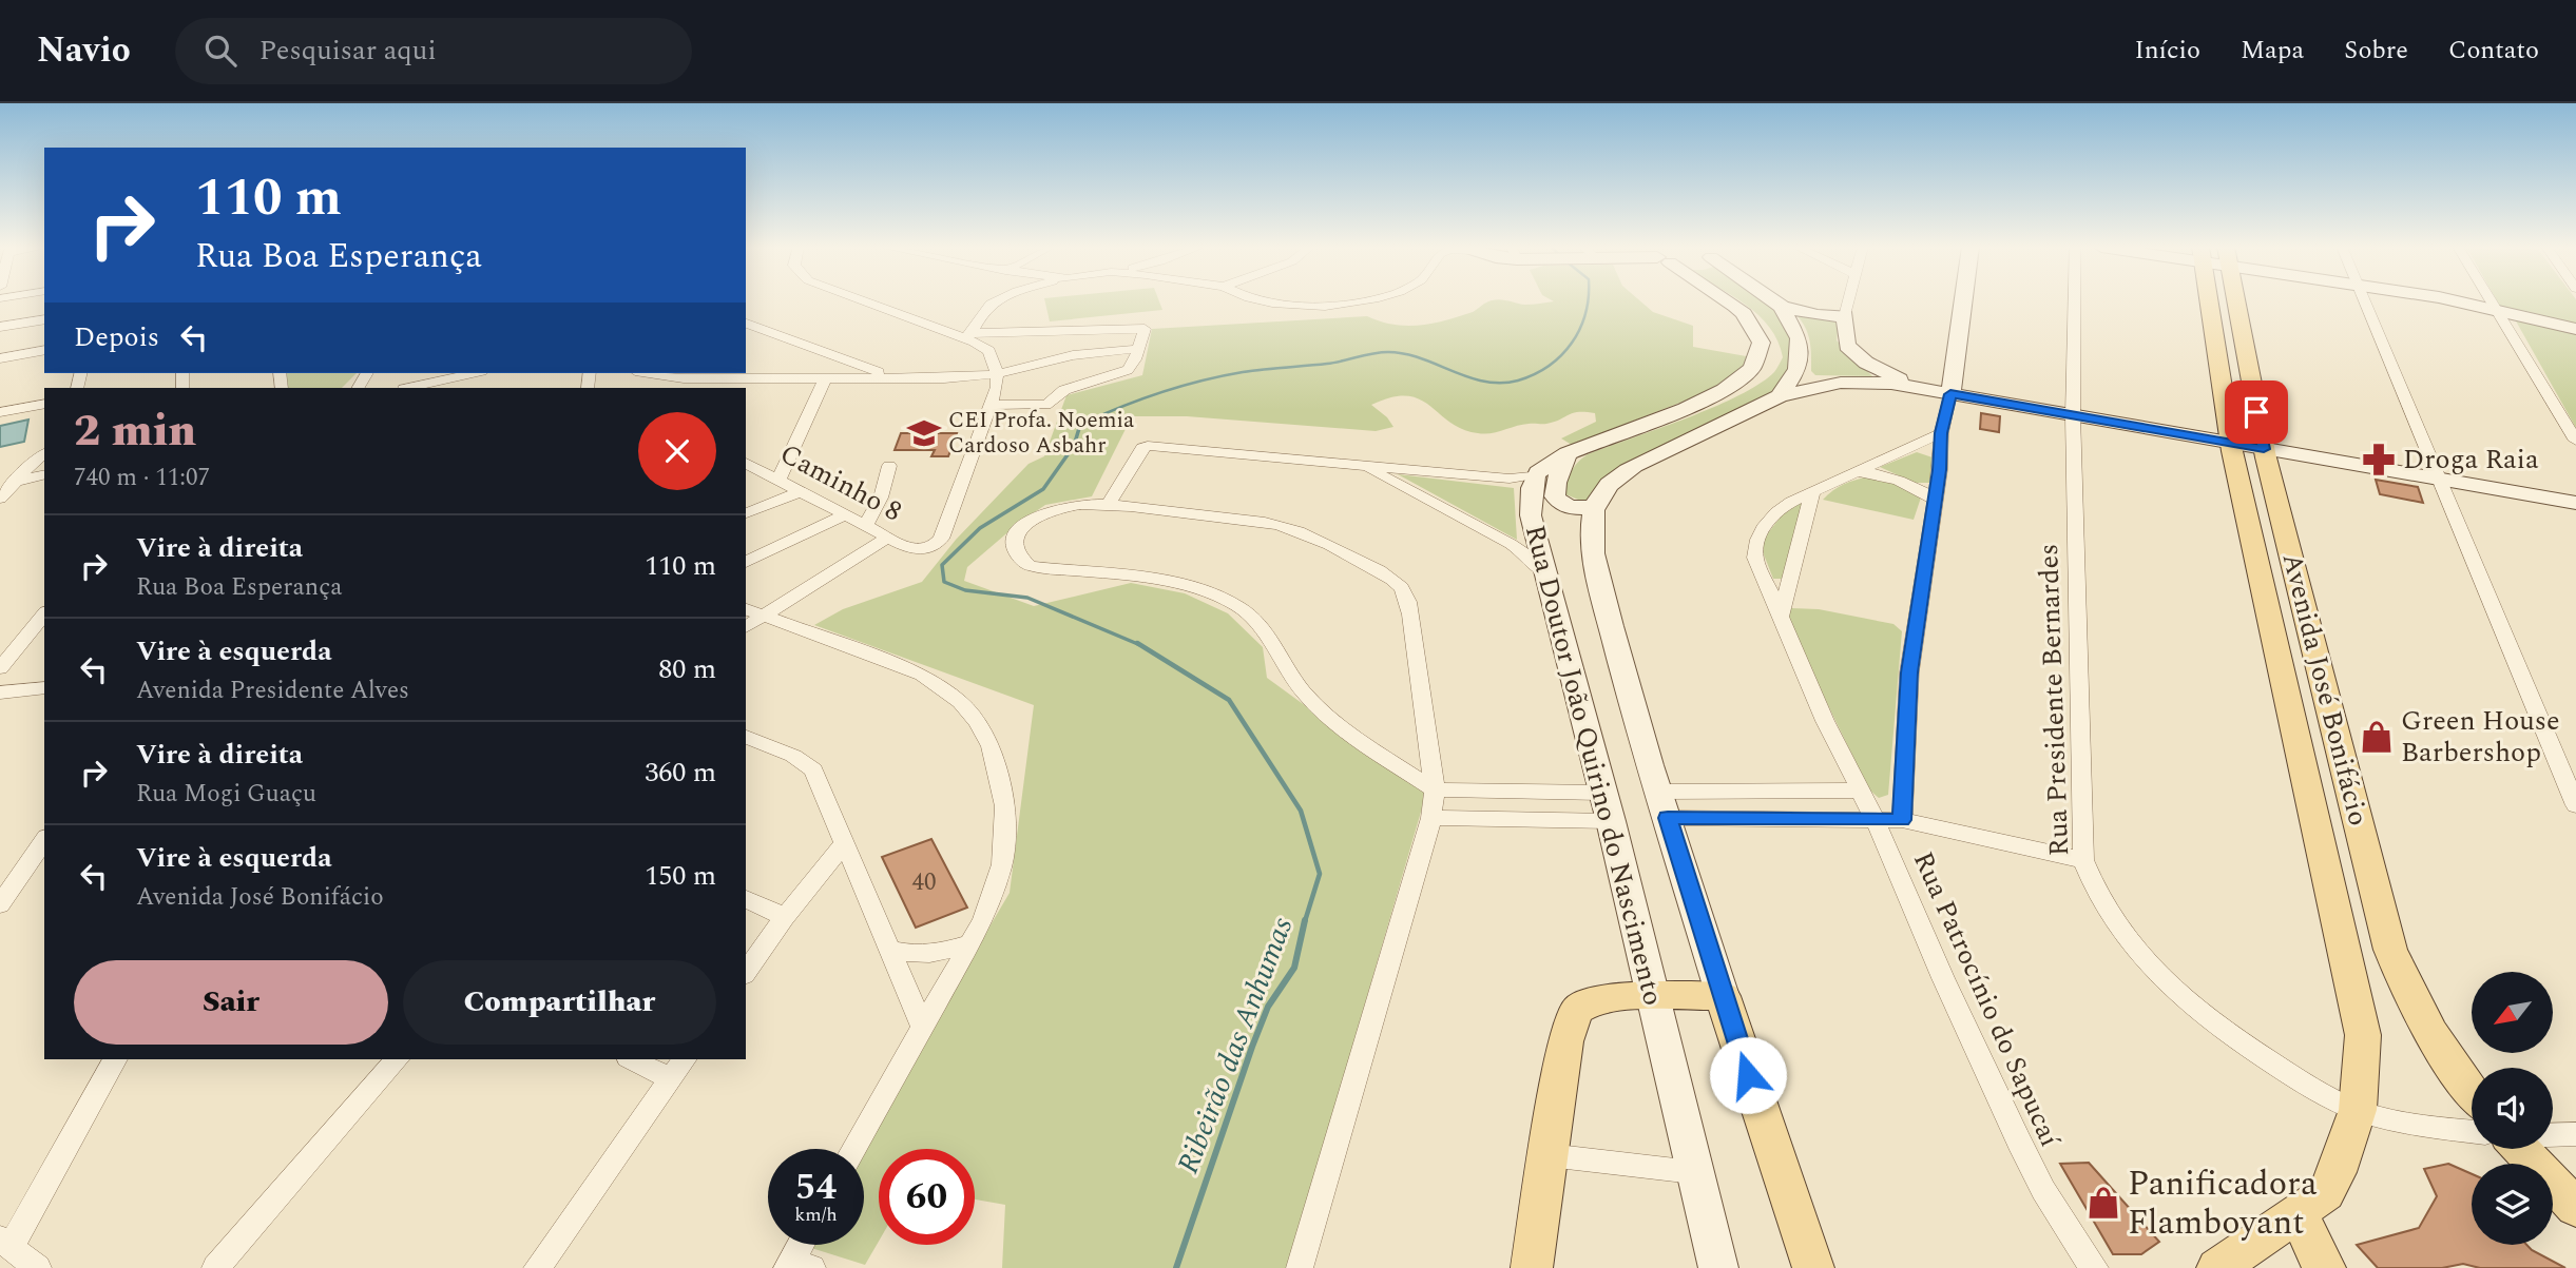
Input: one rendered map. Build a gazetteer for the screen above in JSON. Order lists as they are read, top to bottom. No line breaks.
{"streets":{"main road":["Avenida José Bonifácio"],"street":["Caminho 8","Rua Presidente Bernardes","Rua Doutor João Quirino do Nascimento","Rua Patrocínio do Sapucaí"]},"crossings":[["Avenida José Bonifácio","Rua Presidente Bernardes"]],"water":["Ribeirão das Anhumas"],"places":{"school or university":["CEI Profa. Noemia Cardoso Asbahr"],"pharmacy":["Droga Raia"],"shop":["Green House Barbershop","Panificadora Flamboyant"]},"house_numbers":["40"],"north":"bottom left","page":{"header":"Navio","search":"Pesquisar aqui","nav":["Início","Mapa","Sobre","Contato"],"turn":["110 m","Rua Boa Esperança"],"then":"Depois","heading":["2 min","740 m · 11:07"],"list":[{"name":"Vire à direita","note":"Rua Boa Esperança","value":"110 m"},{"name":"Vire à esquerda","note":"Avenida Presidente Alves","value":"80 m"},{"name":"Vire à direita","note":"Rua Mogi Guaçu","value":"360 m"},{"name":"Vire à esquerda","note":"Avenida José Bonifácio","value":"150 m"}],"buttons":["Sair","Compartilhar"],"speed":"54 km/h","limit":"60"}}
